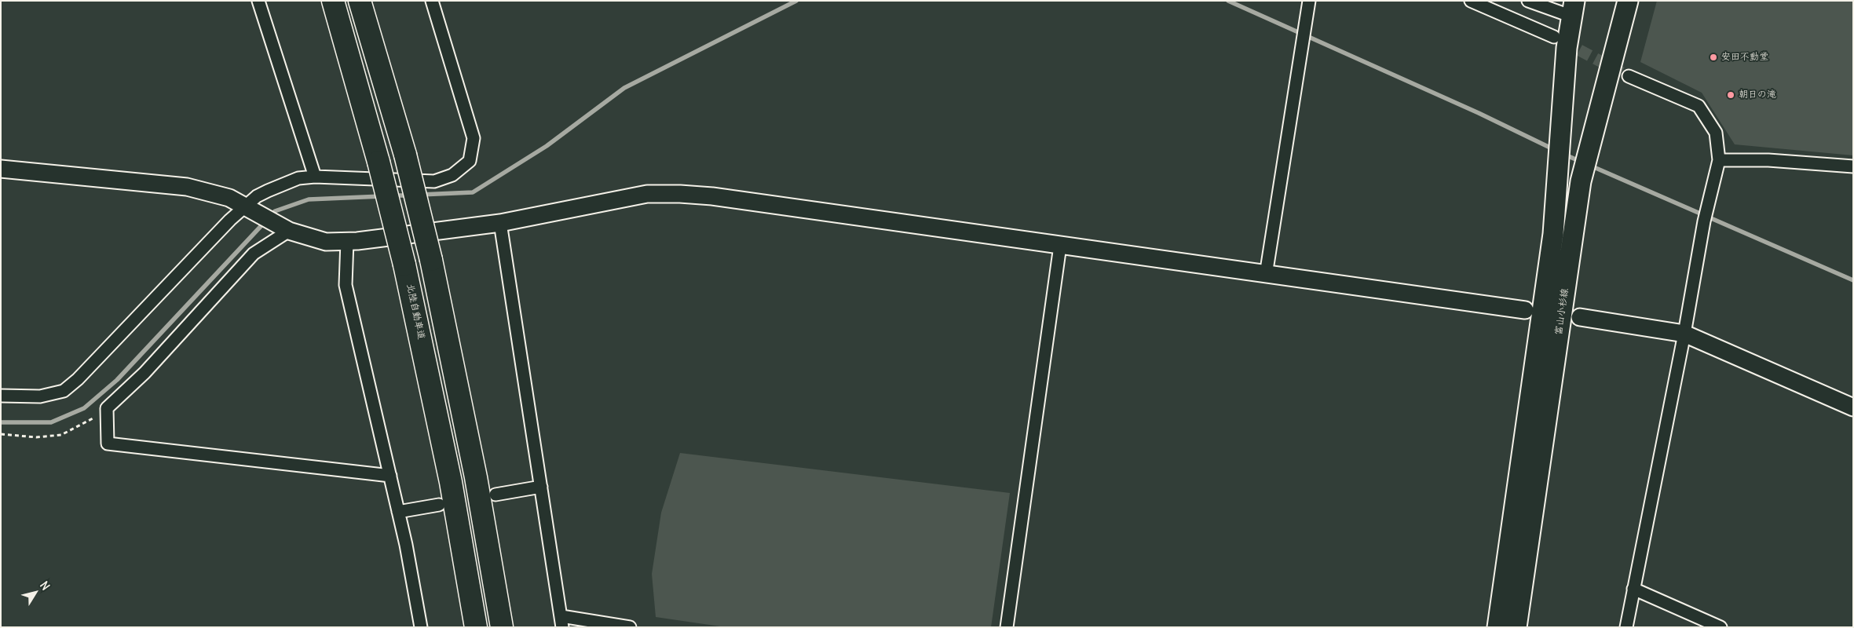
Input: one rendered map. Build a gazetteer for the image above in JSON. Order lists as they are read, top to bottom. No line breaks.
{"streets":{"highway":["北陸自動車道"],"main road":["富山小杉線"]},"places":["安田不動堂","朝日の滝"],"north":"top right"}
